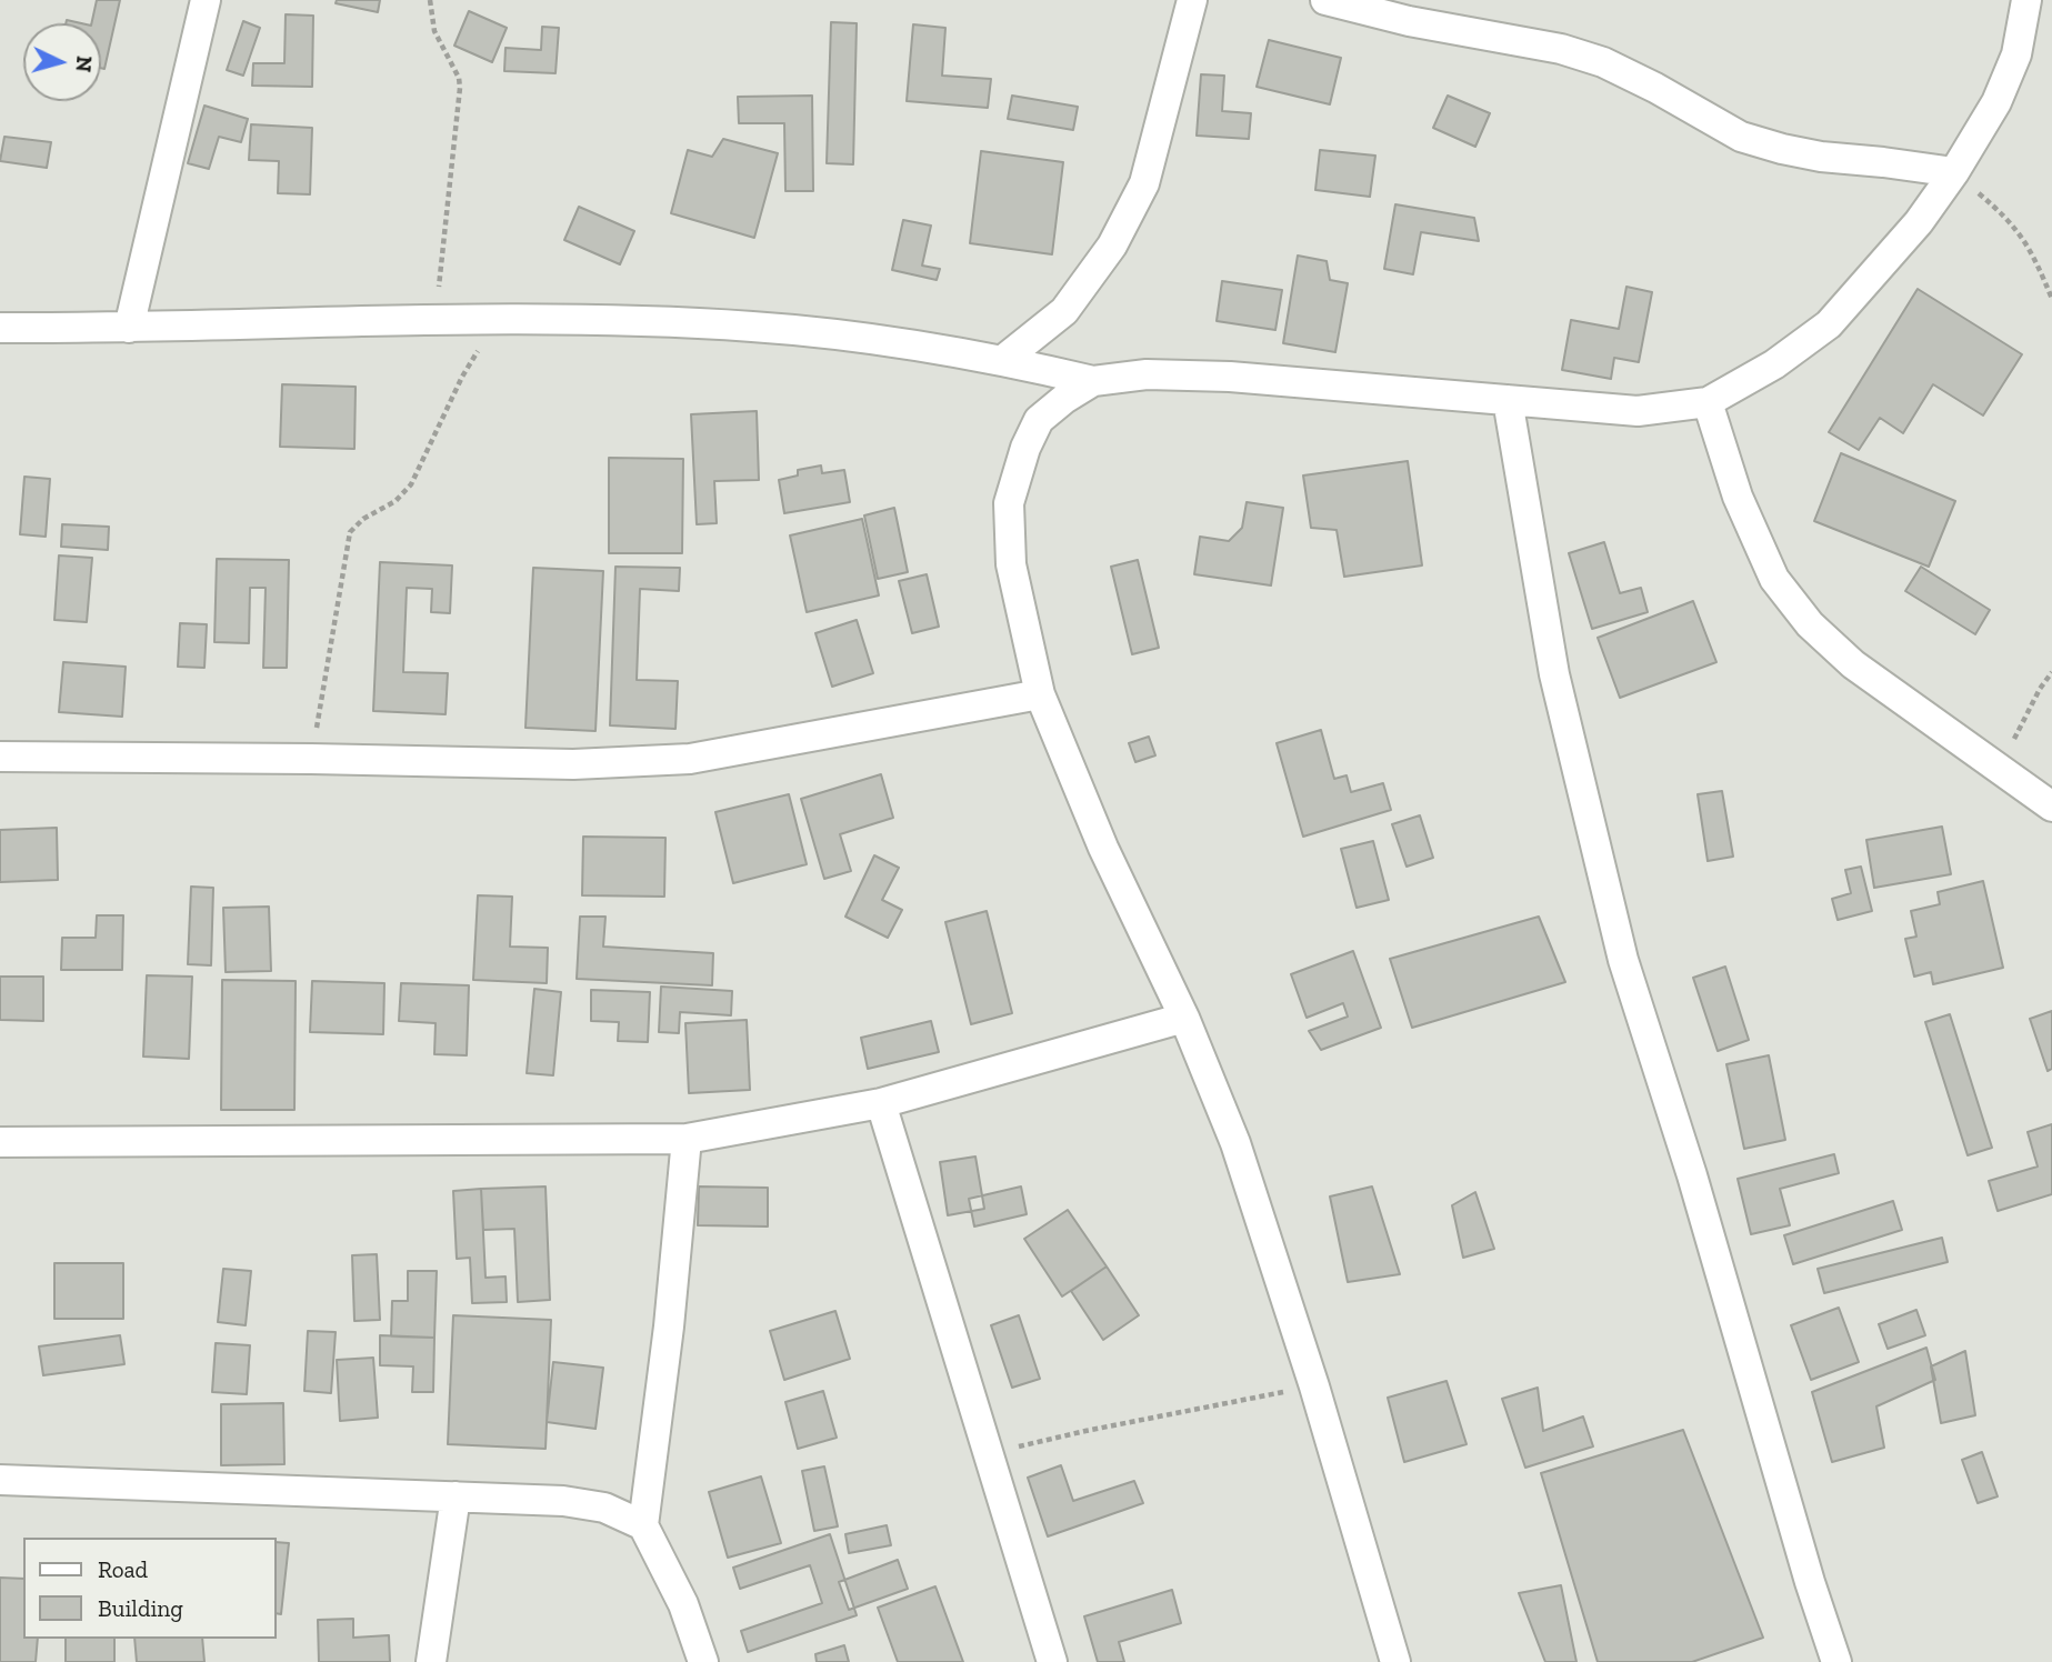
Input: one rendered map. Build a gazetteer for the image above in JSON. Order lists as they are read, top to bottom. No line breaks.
{"legend":["Road","Building"],"north":"right"}
